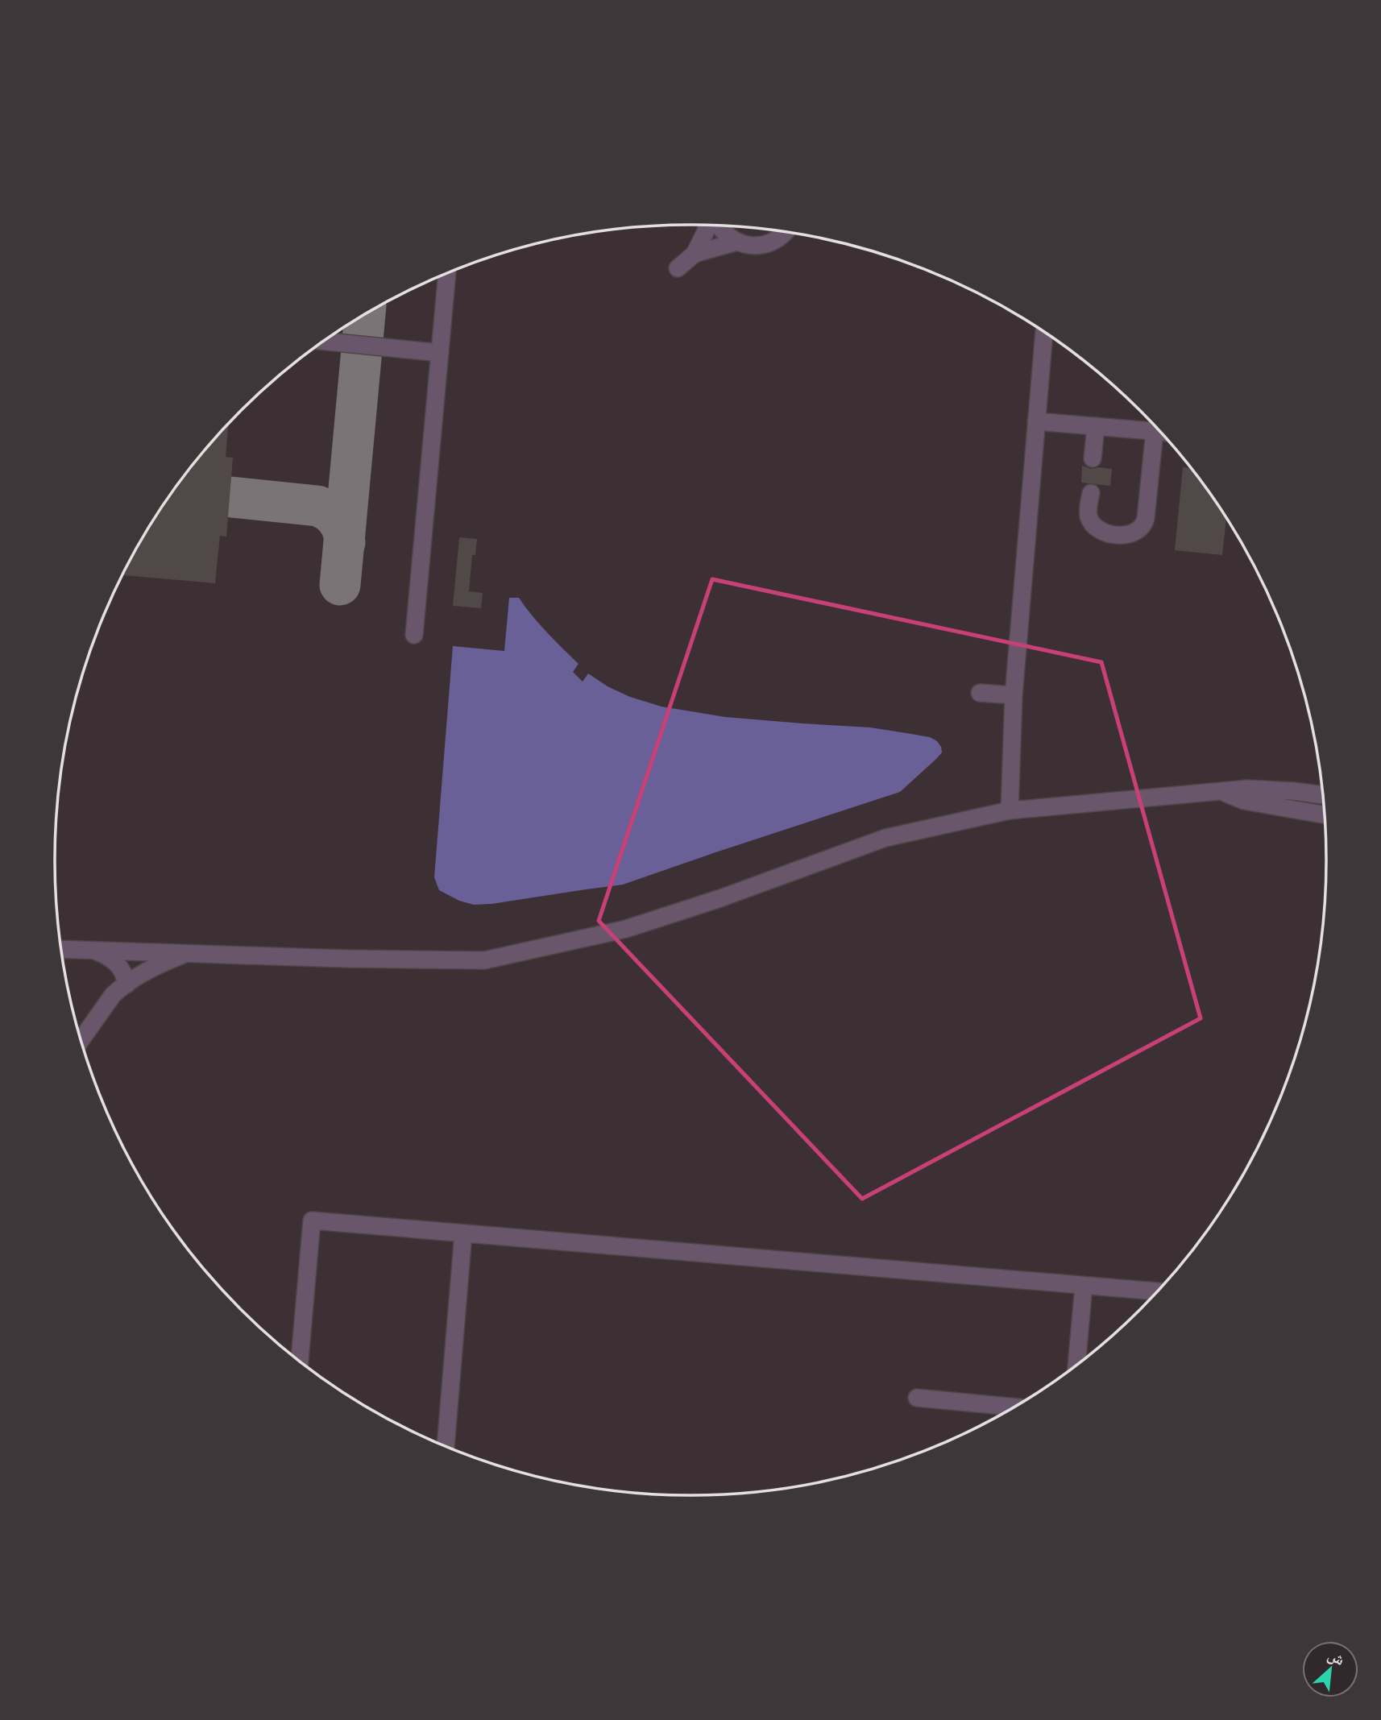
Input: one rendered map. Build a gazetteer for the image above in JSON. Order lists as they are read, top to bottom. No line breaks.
{"north":"top right"}
